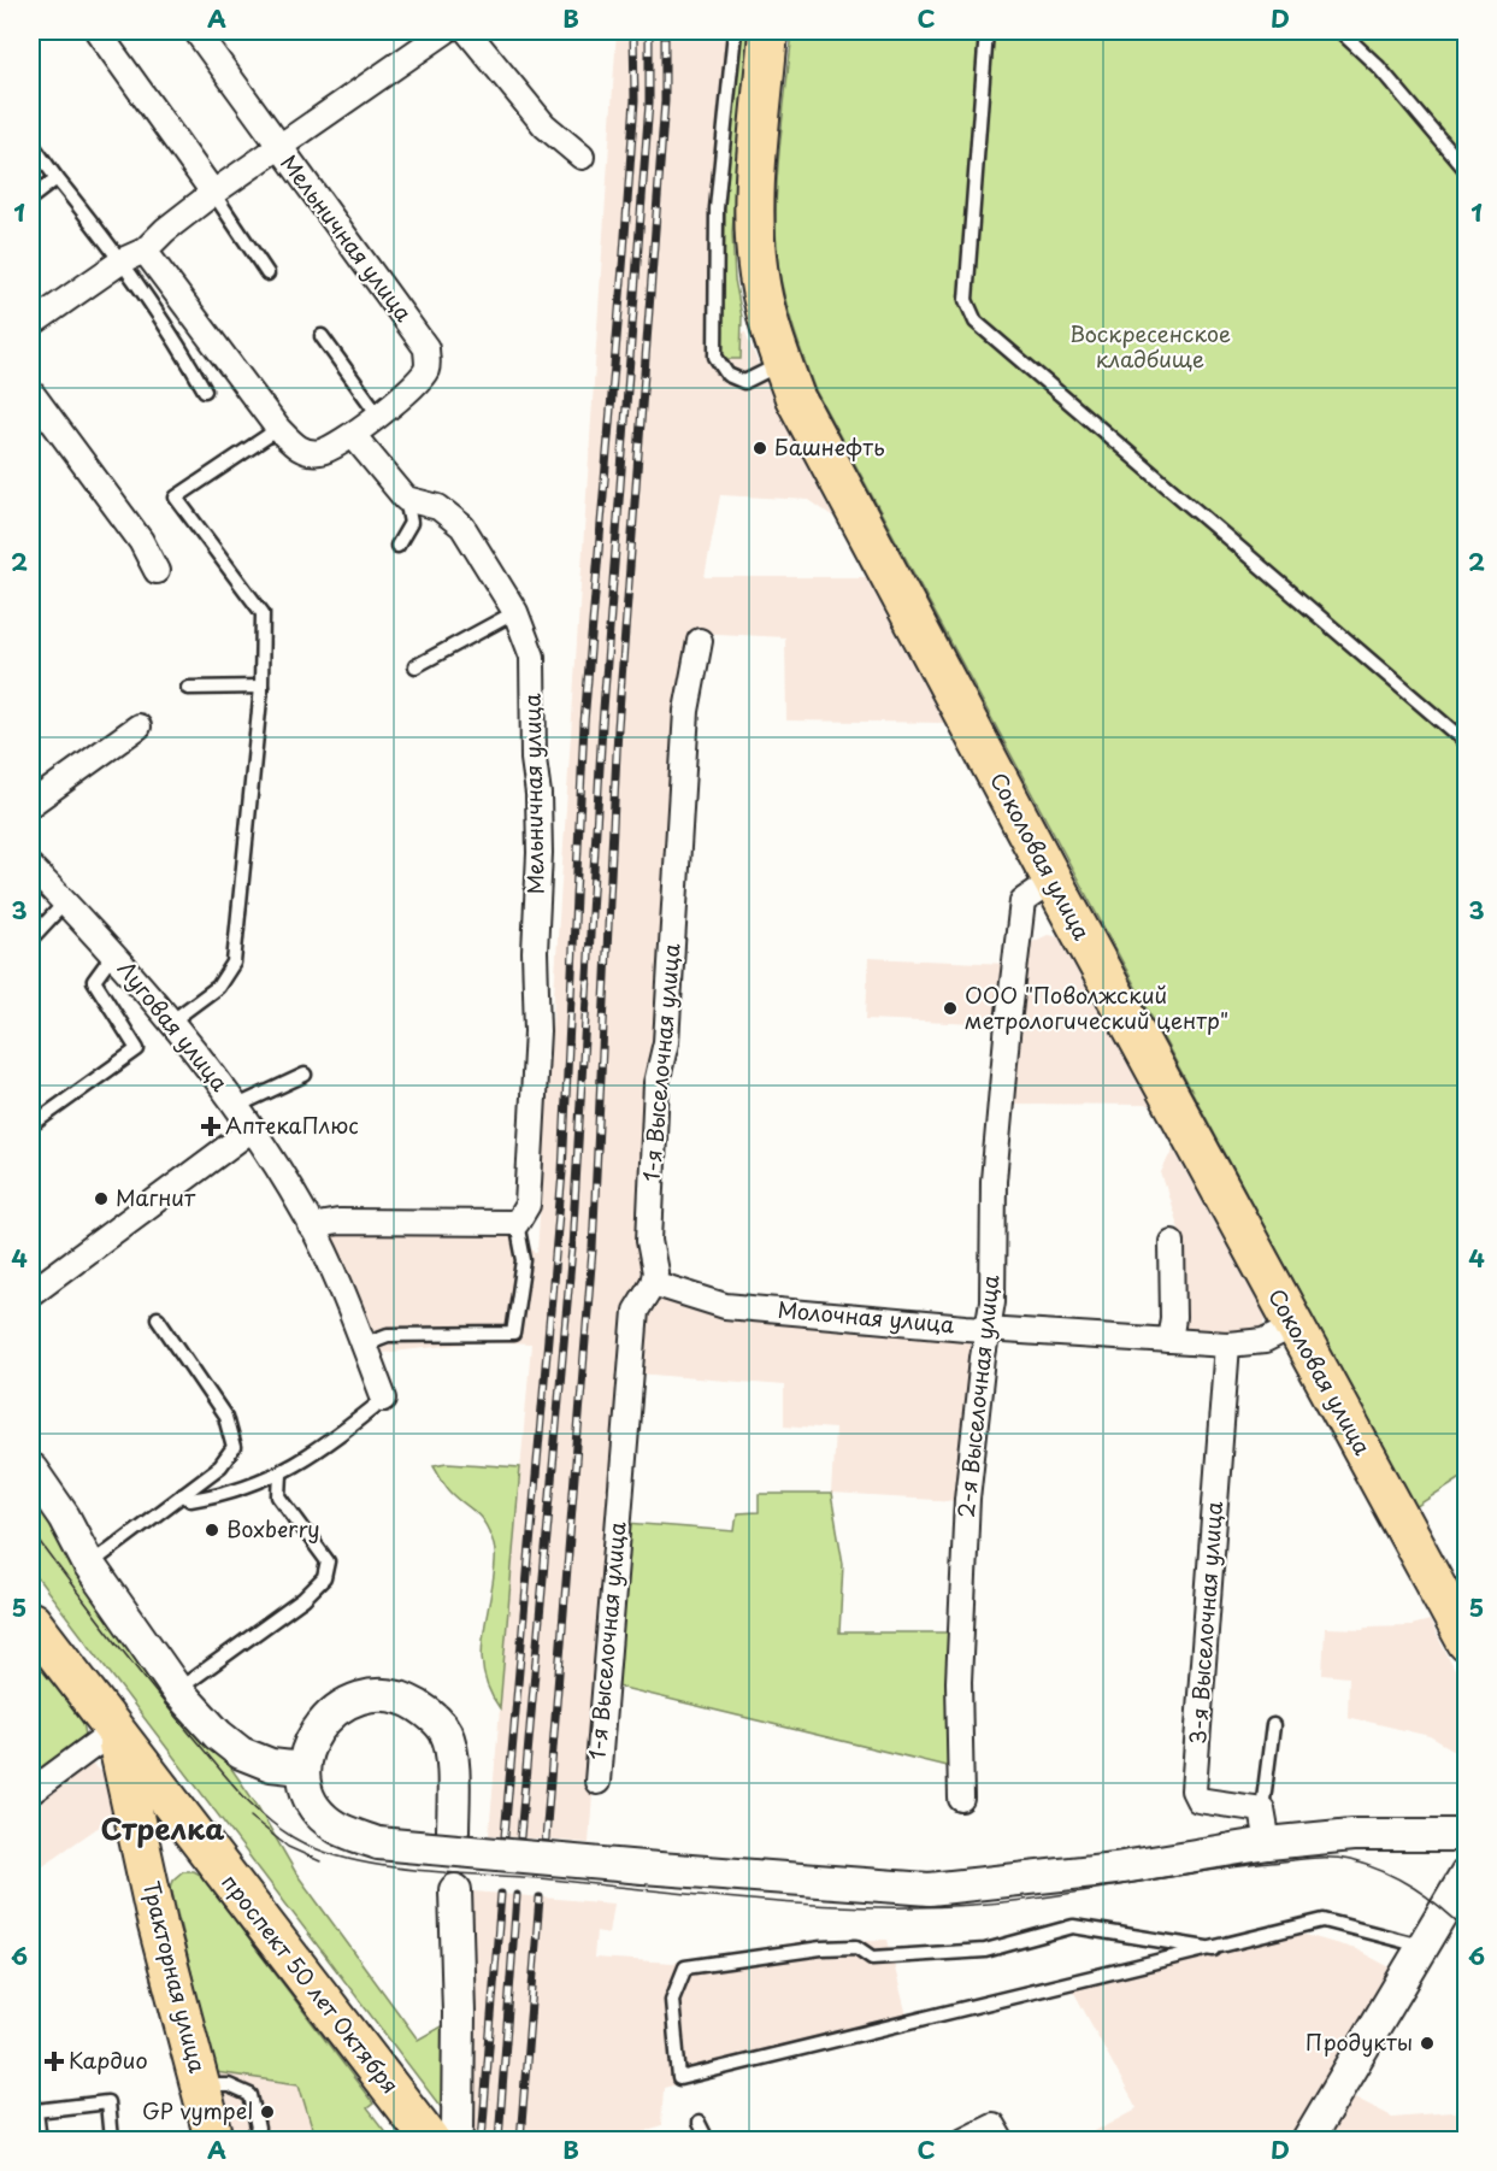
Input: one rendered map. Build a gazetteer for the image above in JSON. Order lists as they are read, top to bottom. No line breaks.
{"streets":{"main road":["Соколовая улица","Тракторная улица","проспект 50 лет Октября"],"street":["Мельничная улица","Луговая улица","1-я Выселочная улица","Молочная улица","2-я Выселочная улица","3-я Выселочная улица"]},"crossings":[["Соколовая улица","Молочная улица"],["Соколовая улица","2-я Выселочная улица"],["1-я Выселочная улица","Молочная улица"],["Молочная улица","2-я Выселочная улица"],["Молочная улица","3-я Выселочная улица"],["Тракторная улица","проспект 50 лет Октября"]],"districts":["Стрелка"],"parks":["Воскресенское кладбище"],"places":{"other":["Башнефть","ООО \"Поволжский метрологический центр\"","Магнит","Boxberry","Продукты","GP vympel"],"health":["АптекаПлюс","Кардио"]},"grid":{"columns":["A","B","C","D"],"rows":["1","2","3","4","5","6"]}}
